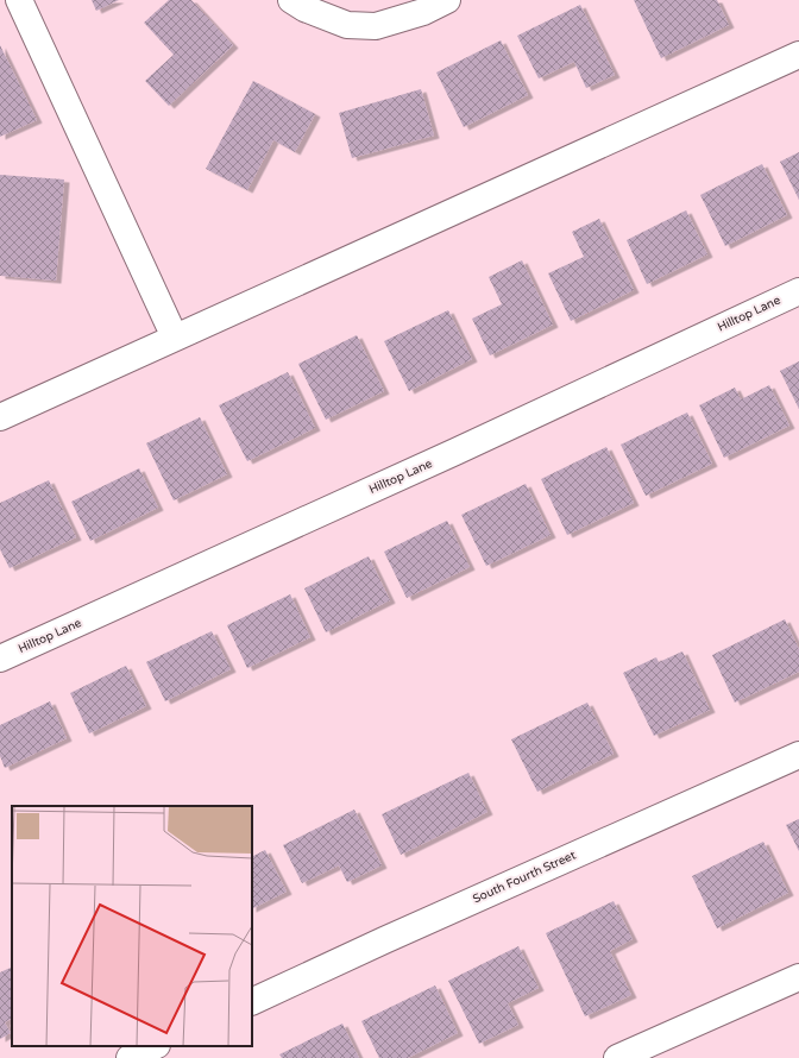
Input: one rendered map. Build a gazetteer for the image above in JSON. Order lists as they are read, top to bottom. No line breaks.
{"streets":{"street":["Hilltop Lane","South Fourth Street"]}}
